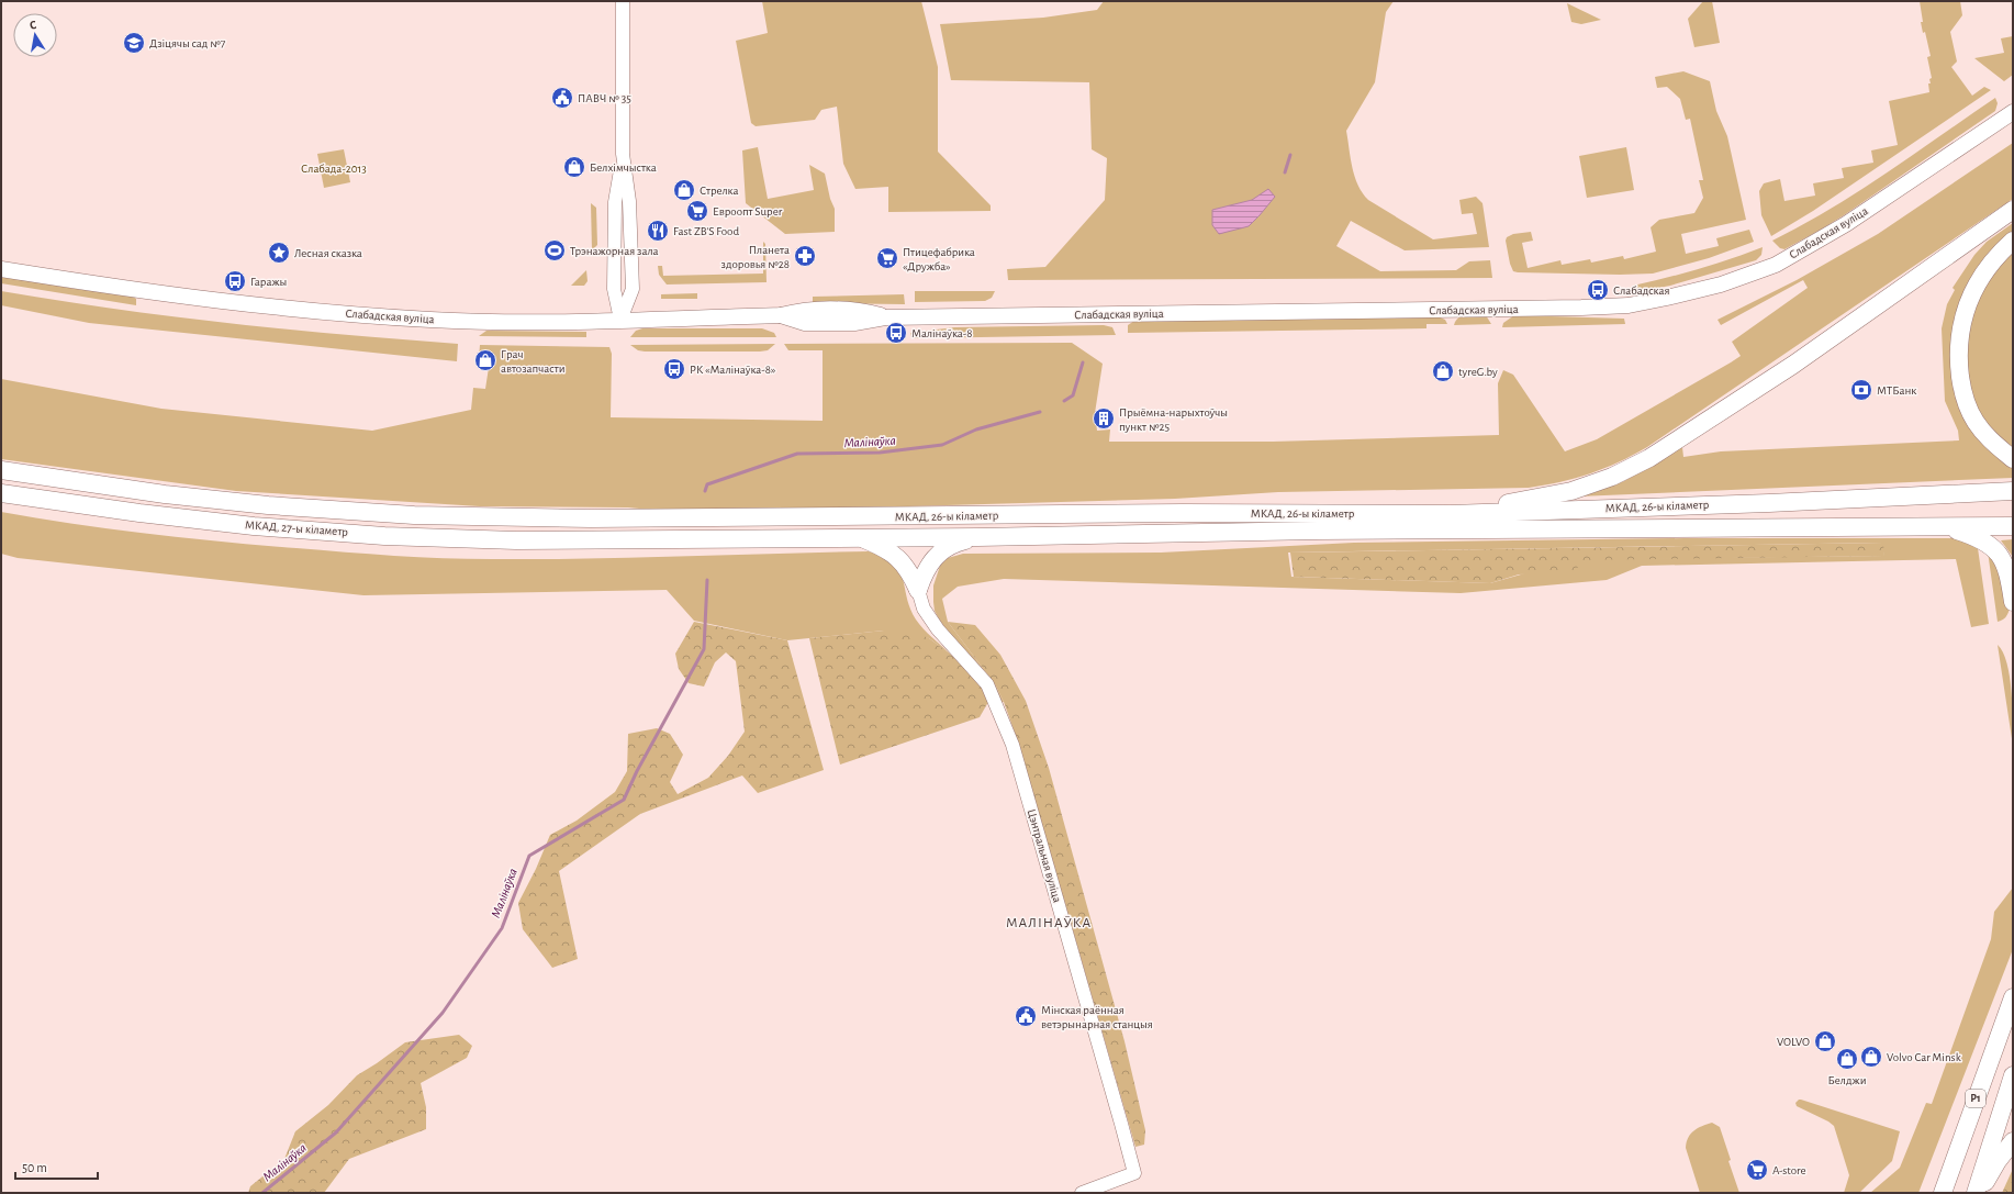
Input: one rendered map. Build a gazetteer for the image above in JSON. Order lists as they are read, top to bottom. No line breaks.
{"streets":{"highway":["МКАД, 26-ы кіламетр","МКАД, 27-ы кіламетр","Р1"],"main road":["Слабадская вуліца"],"street":["Цэнтральная вуліца"]},"crossings":[["МКАД, 26-ы кіламетр","МКАД, 27-ы кіламетр"]],"districts":["МАЛІНАЎКА"],"water":["Малінаўка"],"parks":["Слабада-2013"],"places":{"school or university":["Дзіцячы сад №7"],"public building":["ПАВЧ № 35","Мінская раённая ветэрынарная станцыя"],"shop":["Белхімчыстка","Стрелка","Грач автозапчасти","tyreG.by","VOLVO","Volvo Car Minsk","Белджи"],"supermarket":["Евроопт Super","Птицефабрика «Дружба»","А-store"],"restaurant":["Fast ZB'S Food"],"sports":["Трэнажорная зала"],"place":["Лесная сказка"],"pharmacy":["Планета здоровья №28"],"bus stop":["Гаражы","Слабадская","Малінаўка-8","РК «Малінаўка-8»"],"bank":["МТБанк"],"building":["Прыёмна-нарыхтоўчы пункт №25"]},"scale_bar":"50 m","north":"top"}
